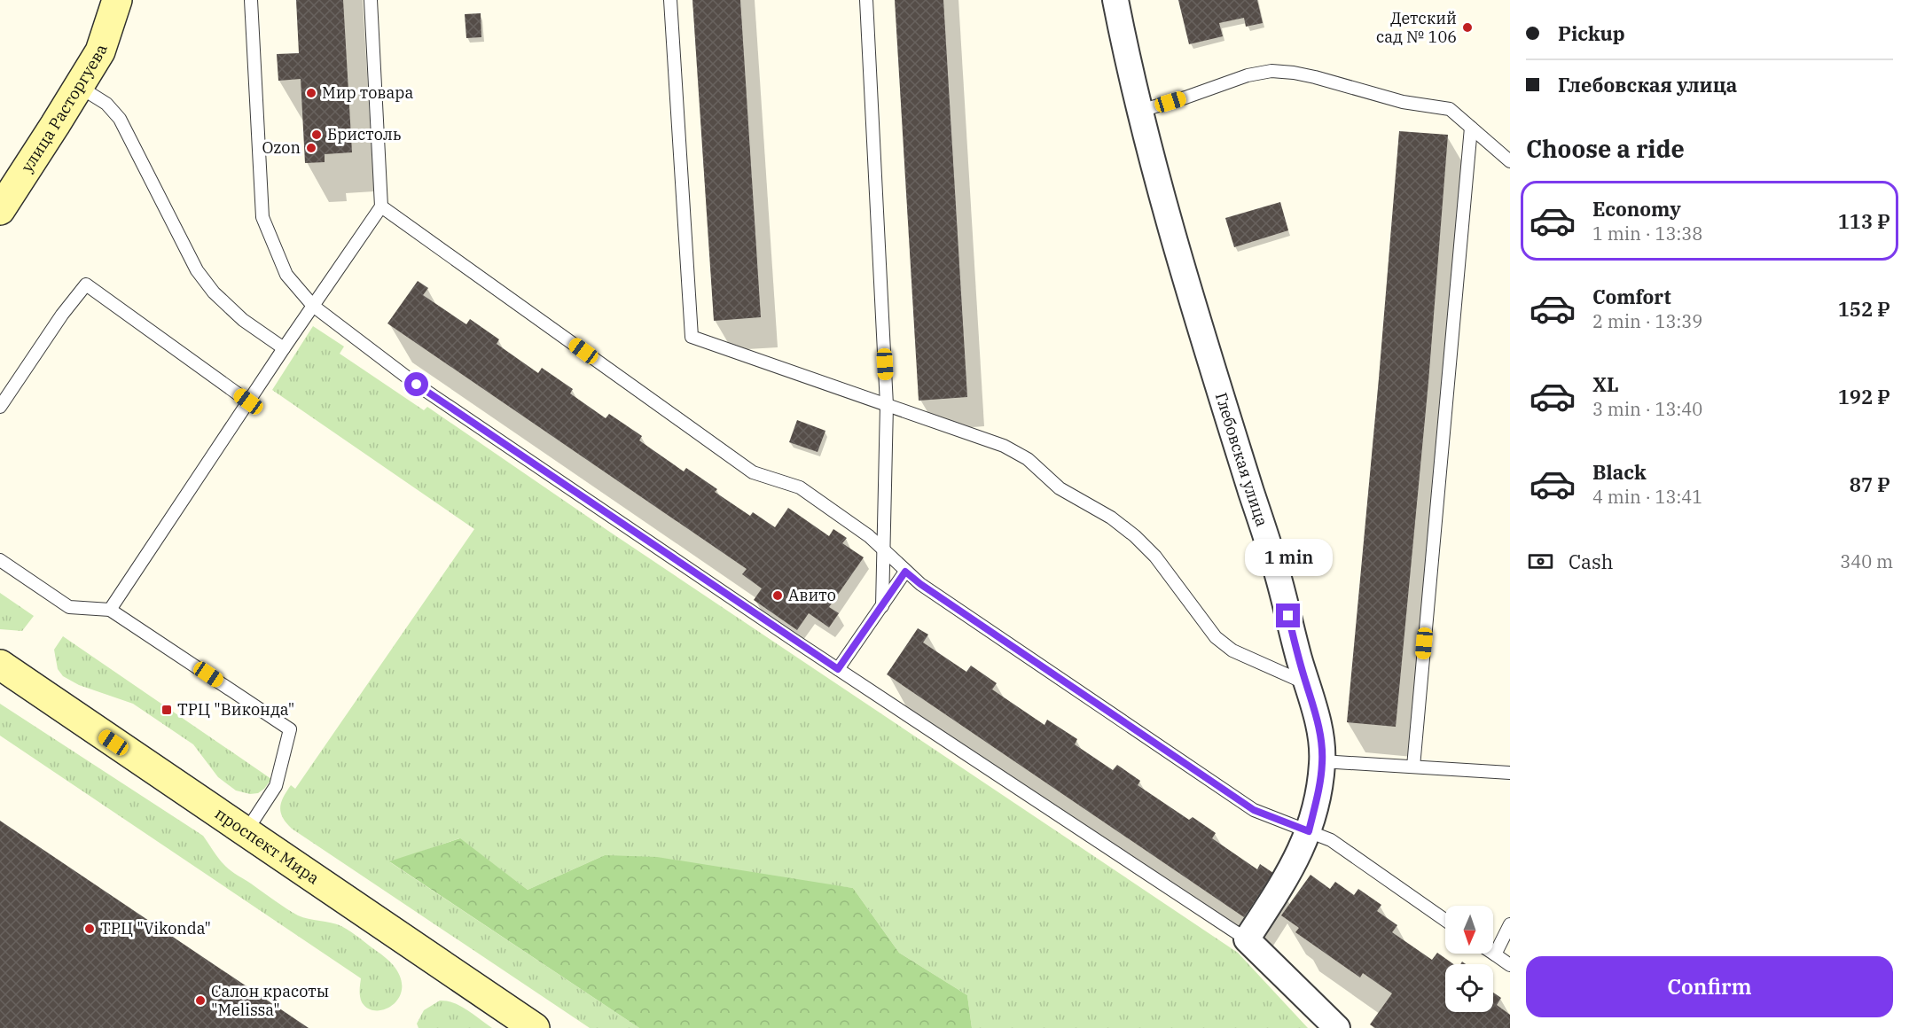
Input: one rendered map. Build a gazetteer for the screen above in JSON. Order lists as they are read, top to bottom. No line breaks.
{"streets":{"main road":["улица Расторгуева","проспект Мира"],"street":["Глебовская улица"]},"places":{"other":["Детский сад № 106","Мир товара","Бристоль","Ozon","Авито","ТРЦ \"Vikonda\"","Салон красоты \"Melissa\""],"transit":["ТРЦ \"Виконда\""]},"north":"bottom","page":{"banner":["Pickup","Глебовская улица"],"heading":"Choose a ride","list":[{"name":"Economy","note":"1 min · 13:38","value":"113 ₽"},{"name":"Comfort","note":"2 min · 13:39","value":"152 ₽"},{"name":"XL","note":"3 min · 13:40","value":"192 ₽"},{"name":"Black","note":"4 min · 13:41","value":"87 ₽"}],"pay":["Cash","340 m"],"bubble":"1 min","buttons":"Confirm"}}
